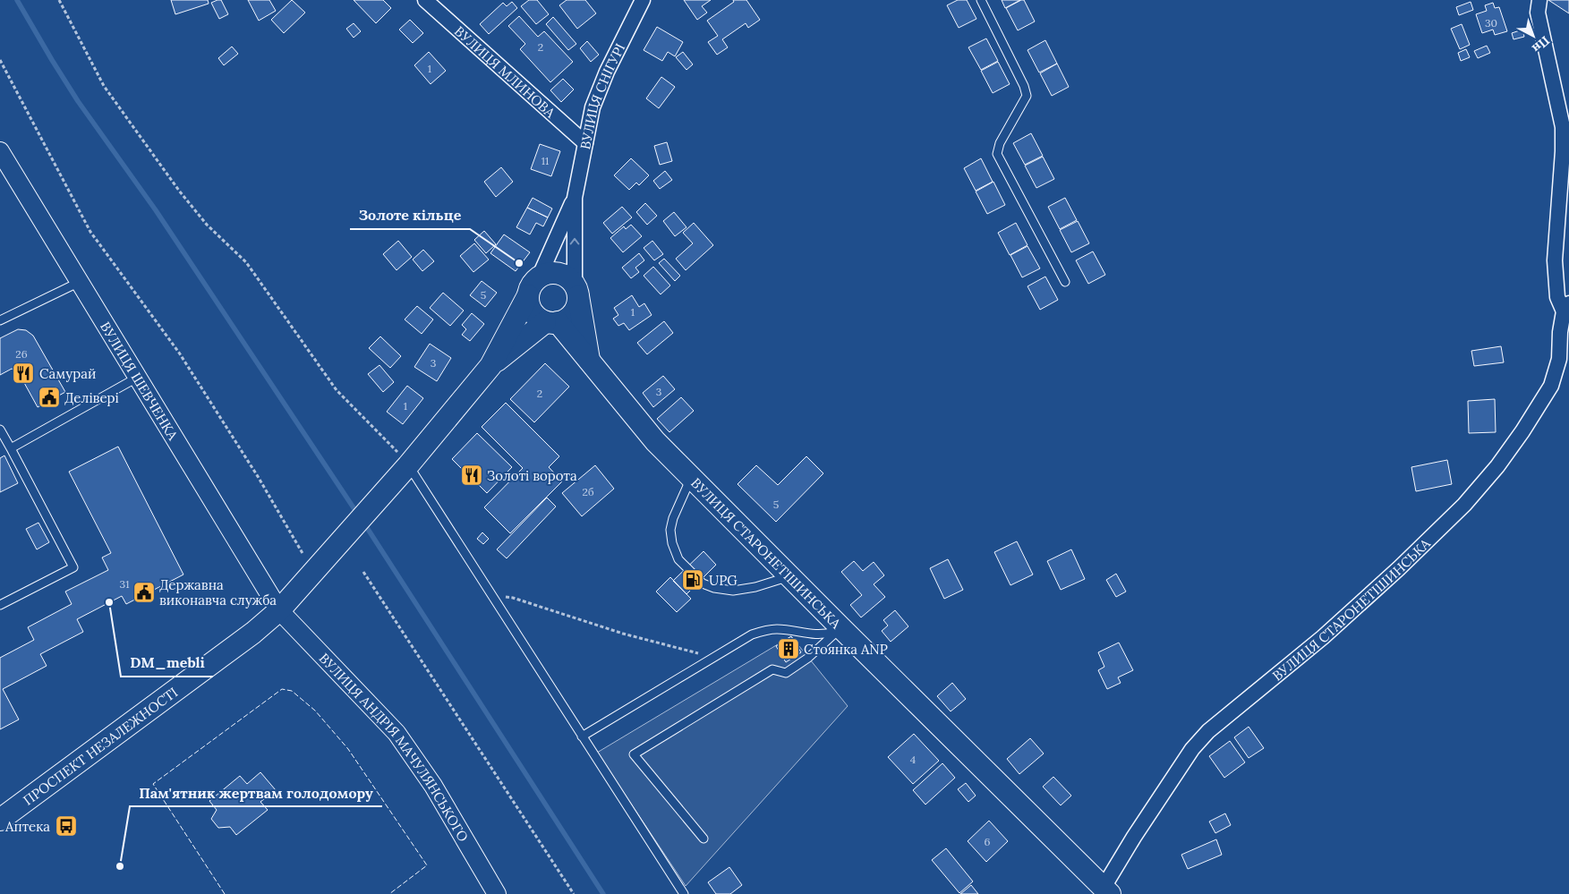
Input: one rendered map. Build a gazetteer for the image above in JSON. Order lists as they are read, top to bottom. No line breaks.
{"streets":{"main road":["ВУЛИЦЯ СТАРОНЕТІШИНСЬКА","ПРОСПЕКТ НЕЗАЛЕЖНОСТІ"],"street":["ВУЛИЦЯ МЛИНОВА","ВУЛИЦЯ СНІГУРІ","ВУЛИЦЯ ШЕВЧЕНКА","ВУЛИЦЯ АНДРІЯ МАЧУЛЯНСЬКОГО"]},"crossings":[["ВУЛИЦЯ МЛИНОВА","ВУЛИЦЯ СНІГУРІ"],["ВУЛИЦЯ СНІГУРІ","ВУЛИЦЯ СТАРОНЕТІШИНСЬКА"],["ВУЛИЦЯ ШЕВЧЕНКА","ПРОСПЕКТ НЕЗАЛЕЖНОСТІ"],["ВУЛИЦЯ ШЕВЧЕНКА","ВУЛИЦЯ АНДРІЯ МАЧУЛЯНСЬКОГО"],["ПРОСПЕКТ НЕЗАЛЕЖНОСТІ","ВУЛИЦЯ АНДРІЯ МАЧУЛЯНСЬКОГО"]],"places":{"other":["Золоте кільце","DM_mebli","Пам'ятник жертвам голодомору"],"restaurant":["Самурай","Золоті ворота"],"public building":["Делівері","Державна виконавча служба"],"fuel station":["UPG"],"building":["Стоянка ANP"],"bus stop":["Аптека"]},"house_numbers":["30","2","1","11","5","1","26","3","3","2","1","2б","5","31","4","6"],"north":"bottom right"}
